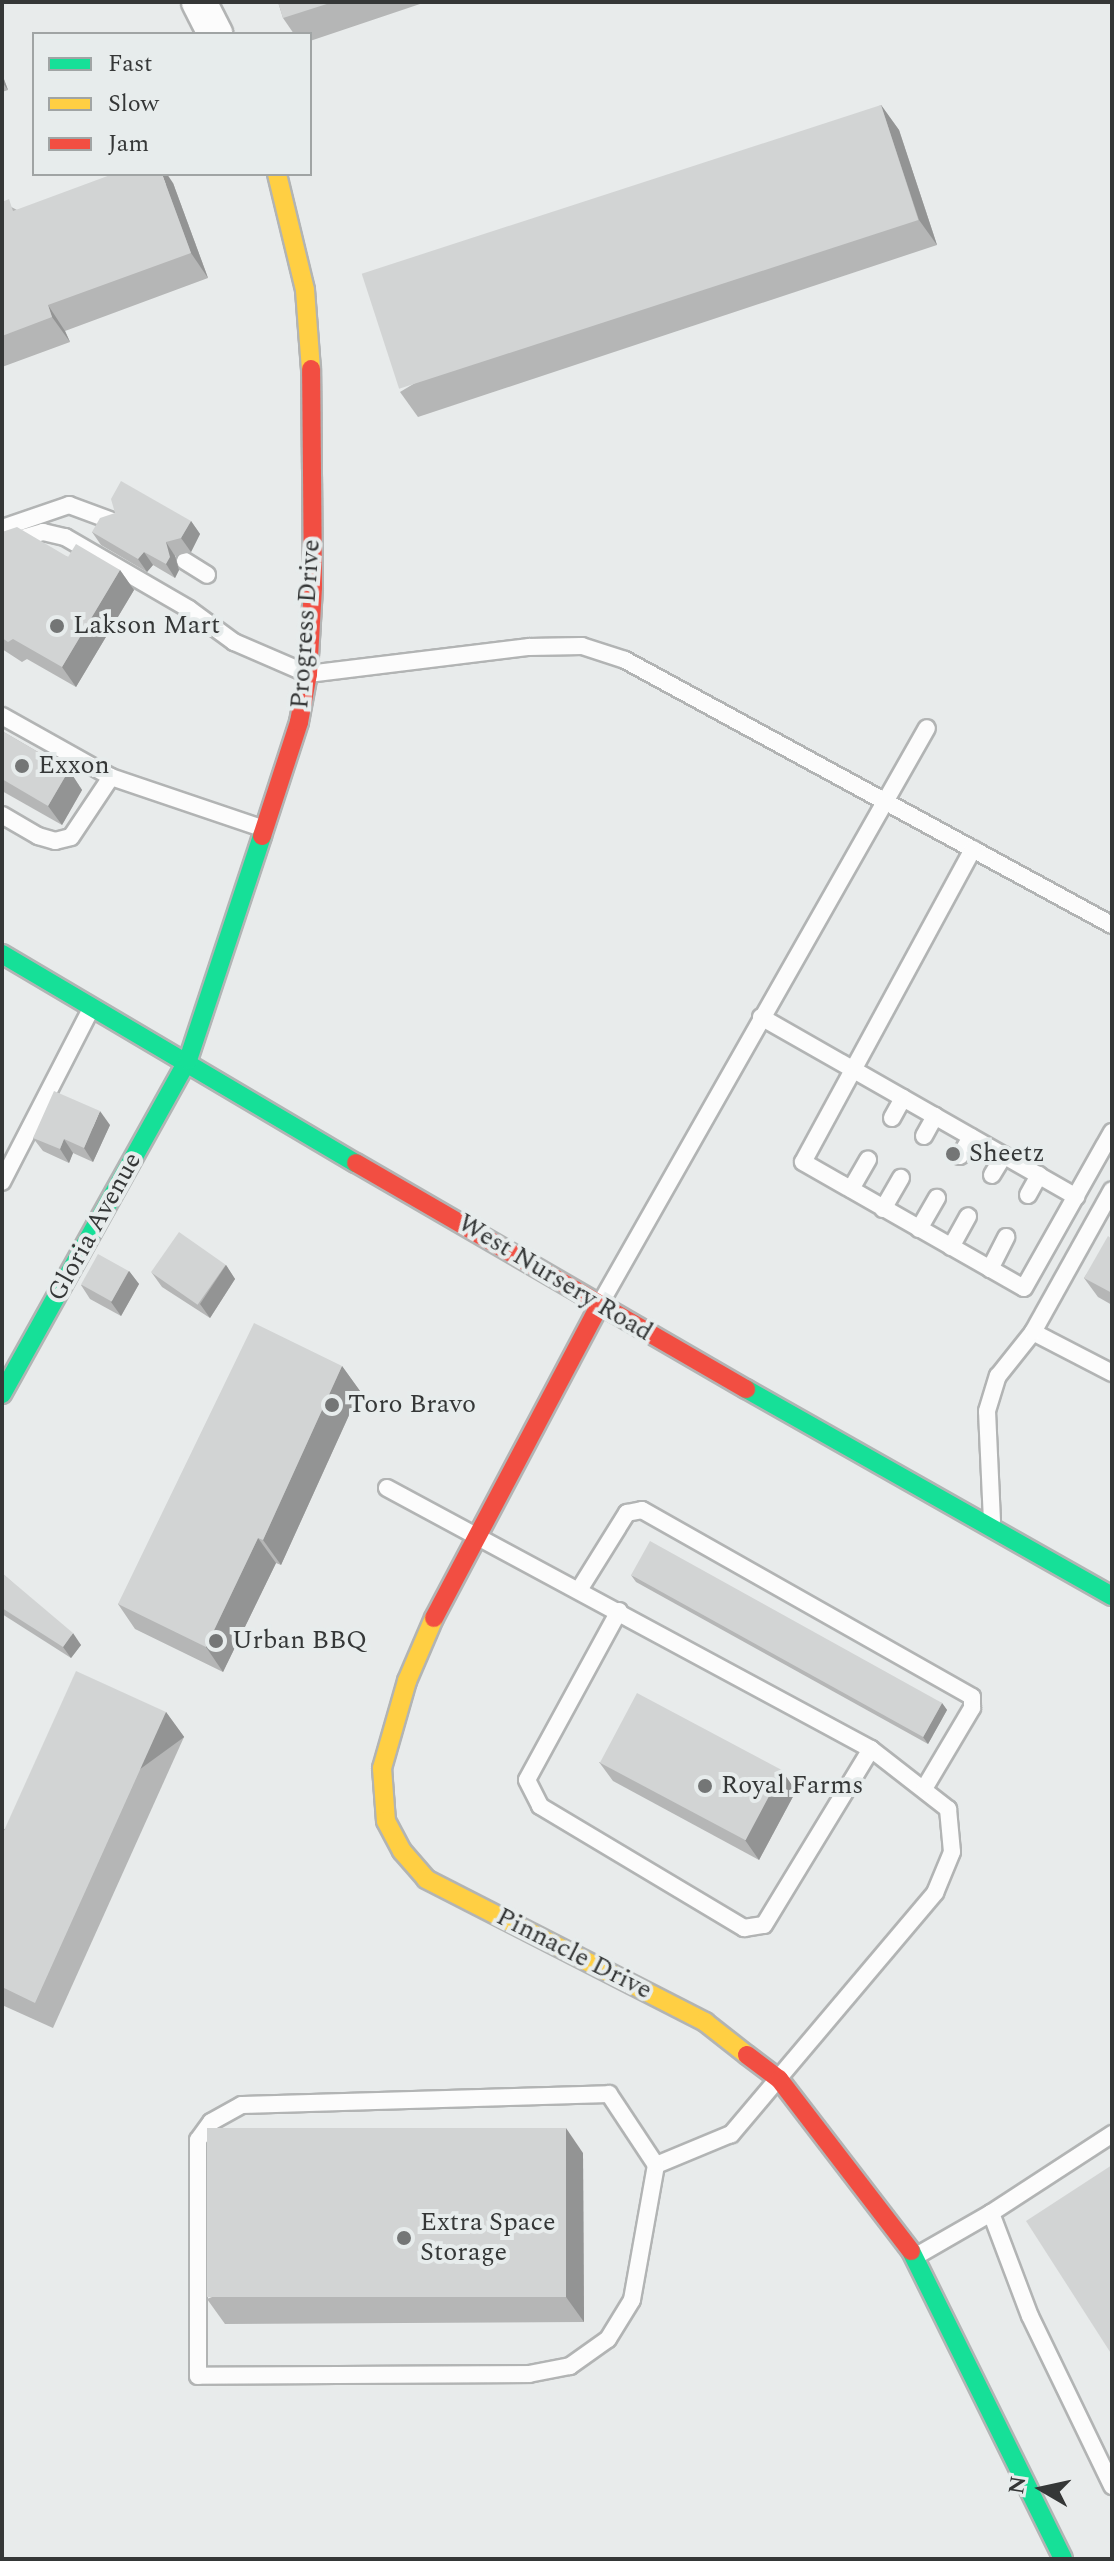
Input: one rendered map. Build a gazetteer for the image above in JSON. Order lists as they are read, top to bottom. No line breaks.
{"streets":{"street":["Progress Drive","Gloria Avenue","West Nursery Road","Pinnacle Drive"]},"crossings":[["Progress Drive","Gloria Avenue"],["Progress Drive","West Nursery Road"],["Gloria Avenue","West Nursery Road"],["West Nursery Road","Pinnacle Drive"]],"places":["Lakson Mart","Exxon","Sheetz","Toro Bravo","Urban BBQ","Royal Farms","Extra Space Storage"],"legend":["Fast","Slow","Jam"],"north":"left"}
